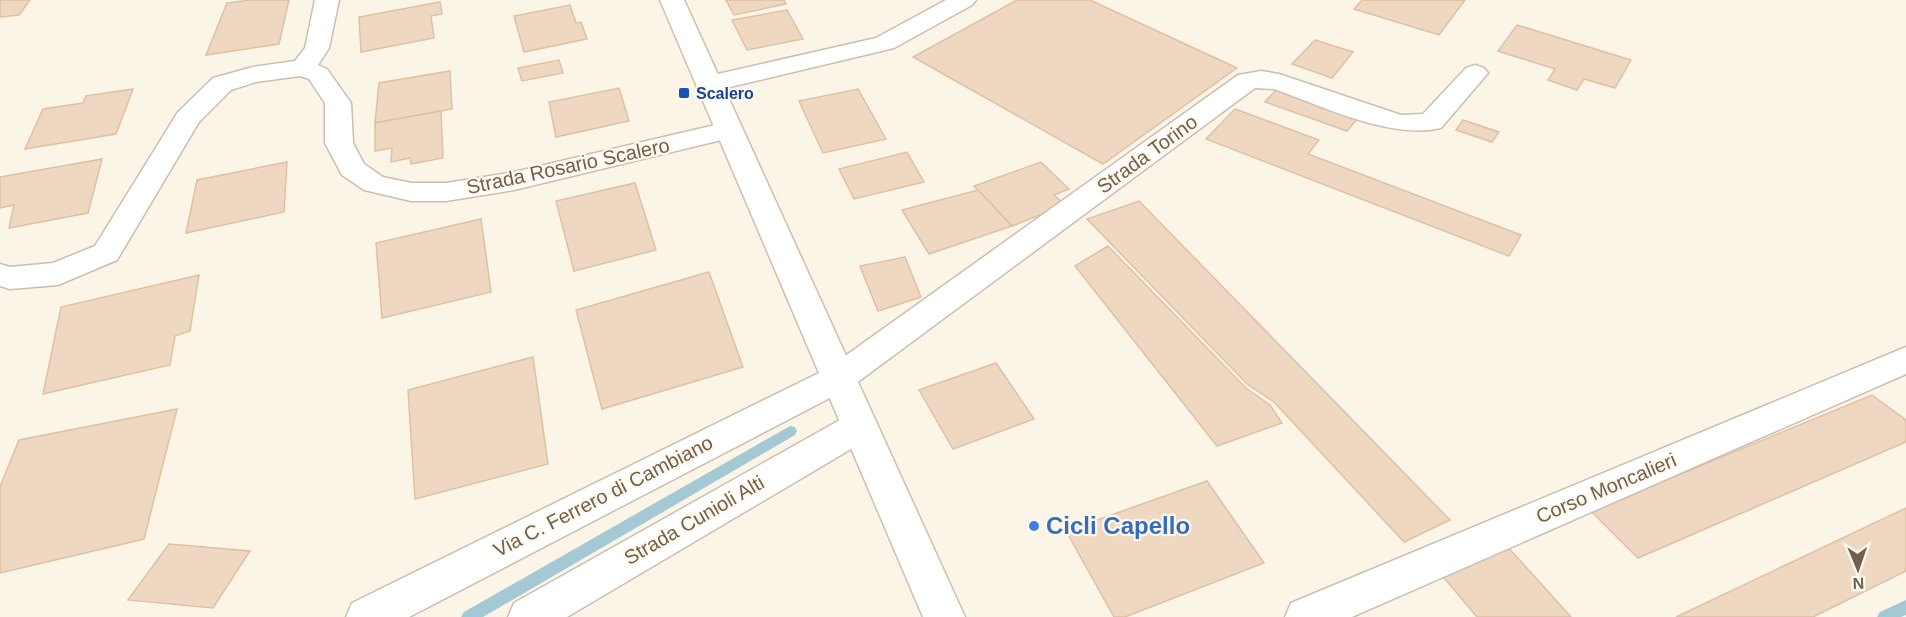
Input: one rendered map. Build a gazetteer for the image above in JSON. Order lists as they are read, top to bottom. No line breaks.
{"streets":{"street":["Strada Torino","Strada Rosario Scalero","Corso Moncalieri","Via C. Ferrero di Cambiano","Strada Cunioli Alti"]},"crossings":[["Strada Torino","Via C. Ferrero di Cambiano"]],"places":{"transit":["Scalero"],"other":["Cicli Capello"]},"north":"bottom"}
